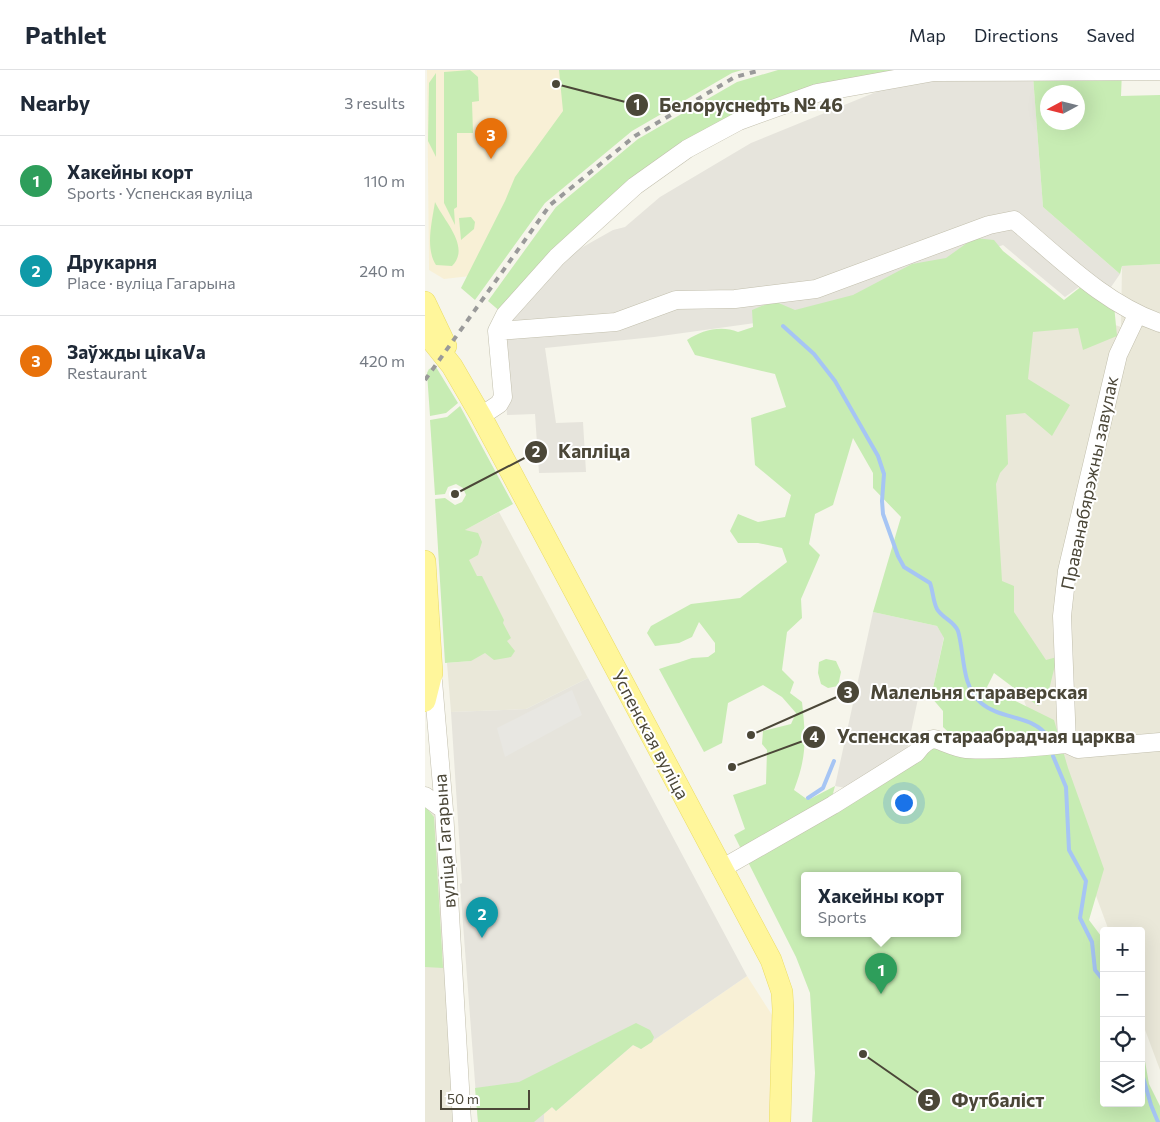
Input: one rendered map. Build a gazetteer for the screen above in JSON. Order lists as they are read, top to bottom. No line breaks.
{"streets":{"main road":["Успенская вуліца","вуліца Гагарына"],"street":["Праванабярэжны завулак"]},"places":["Белоруснефть № 46","Капліца","Малельня стараверская","Успенская стараабрадчая царква","Футбаліст"],"scale_bar":"50 m","north":"left","page":{"header":"Pathlet","nav":["Map","Directions","Saved"],"heading":["Nearby","3 results"],"pins":["3","2","1"],"list":[{"mark":"1","name":"Хакейны корт","note":"Sports · Успенская вуліца","value":"110 m"},{"mark":"2","name":"Друкарня","note":"Place · вуліца Гагарына","value":"240 m"},{"mark":"3","name":"Заўжды цікаVа","note":"Restaurant","value":"420 m"}],"popup":["Хакейны корт","Sports"],"map_buttons":["+","−"],"scale":"50 m"}}
